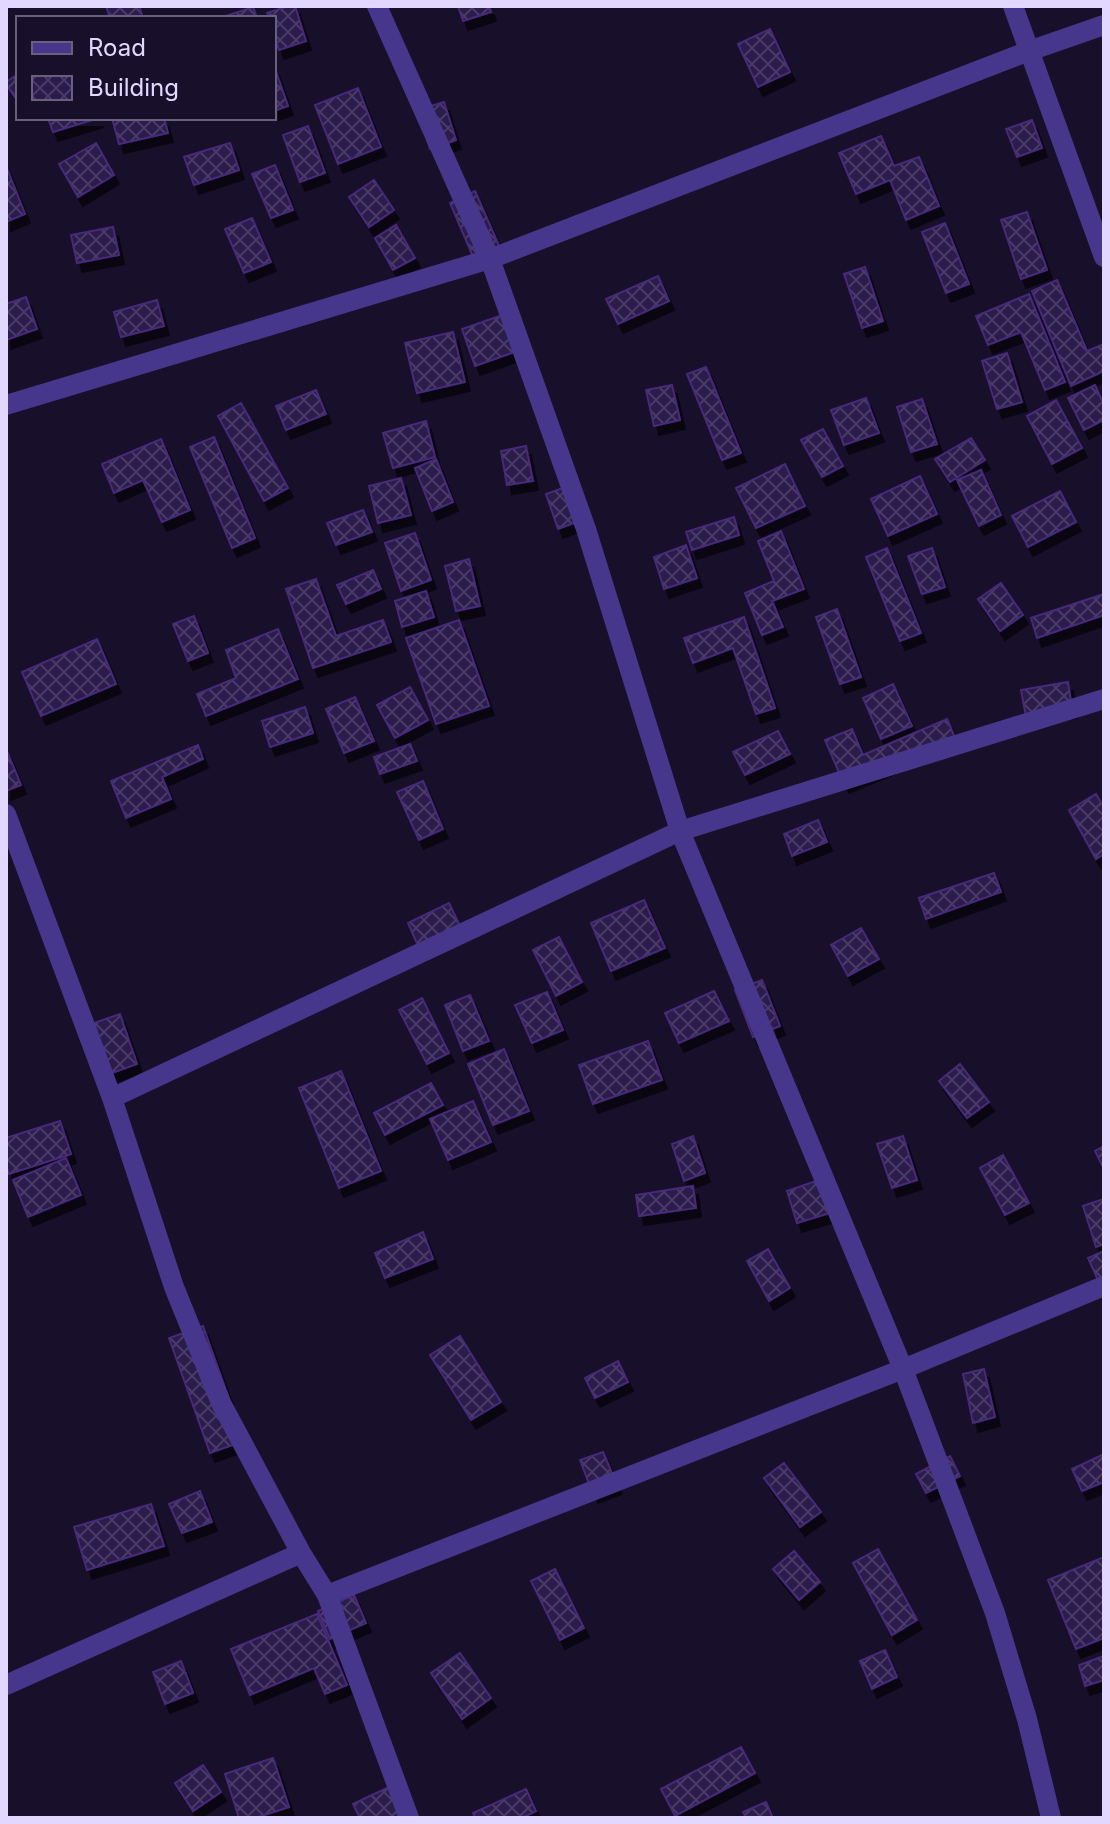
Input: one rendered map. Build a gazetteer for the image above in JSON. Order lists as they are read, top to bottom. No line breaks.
{"legend":["Road","Building"]}
